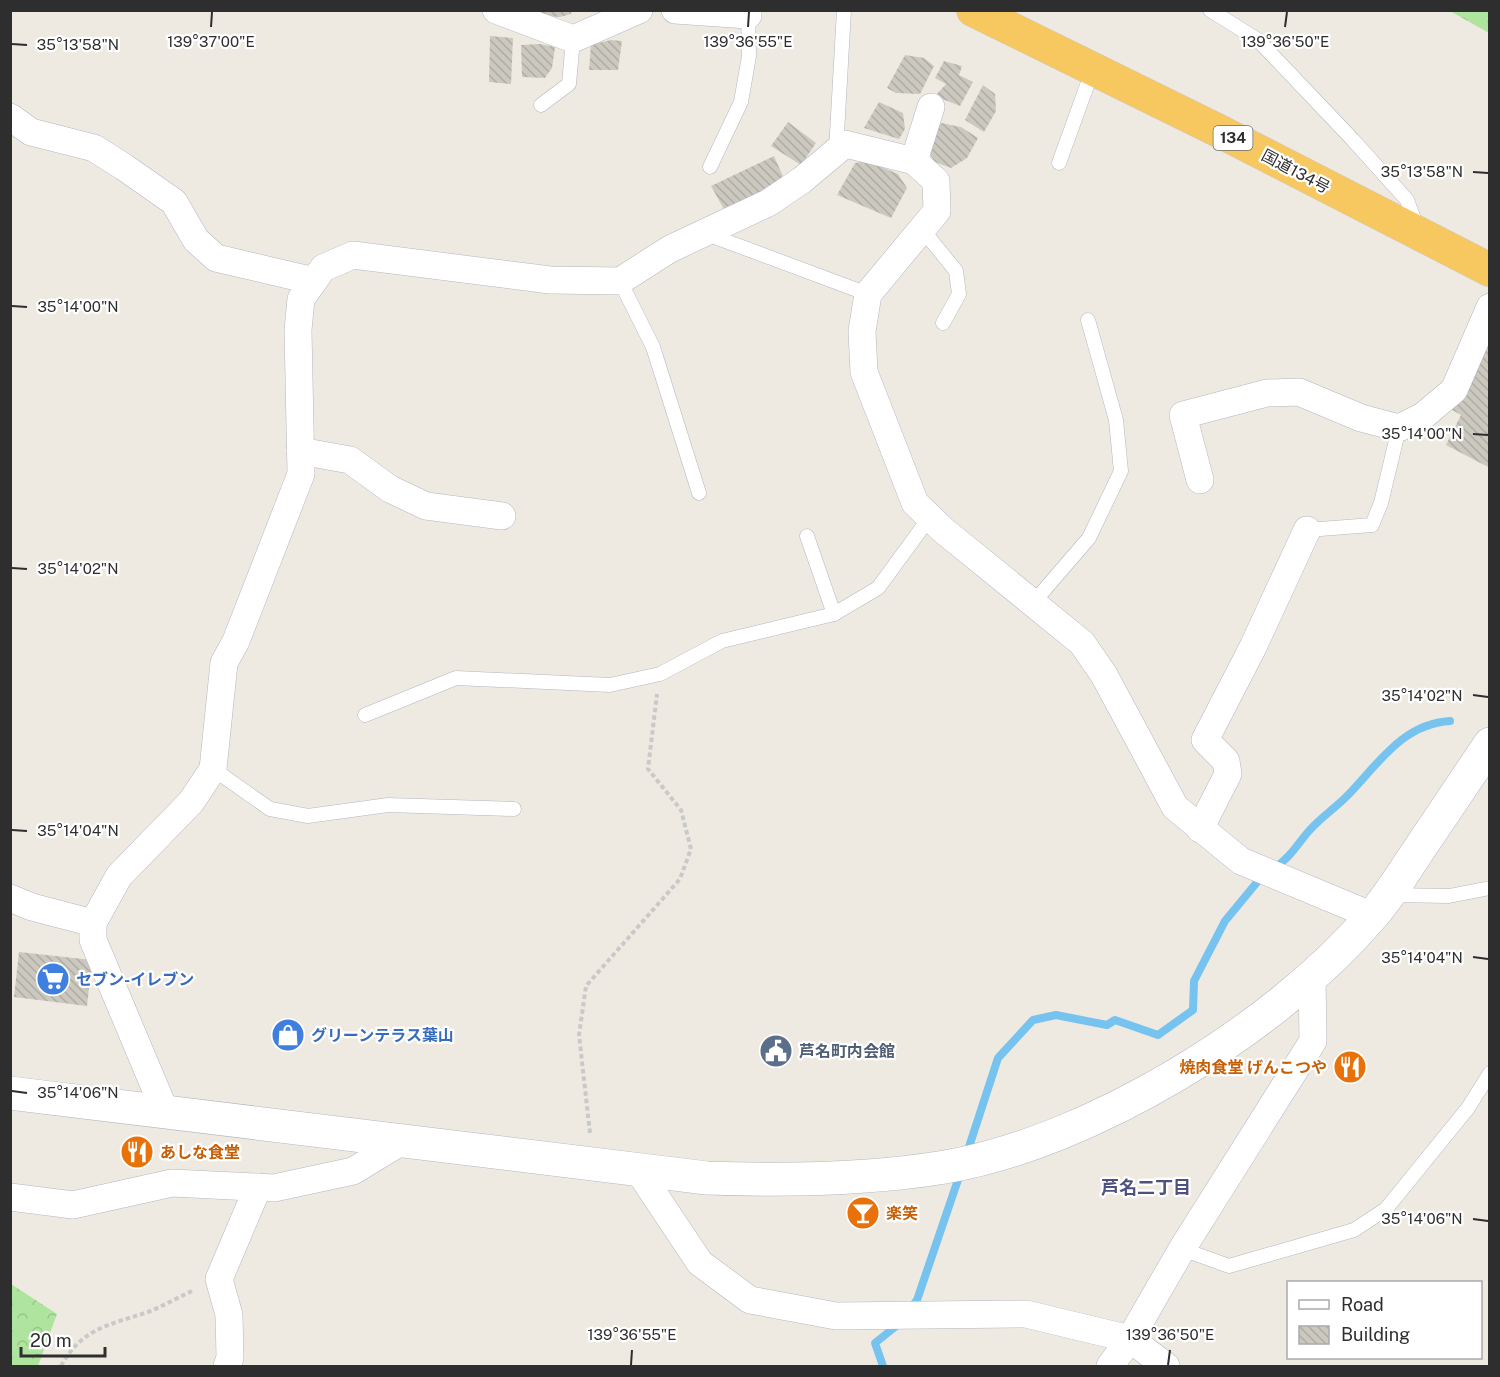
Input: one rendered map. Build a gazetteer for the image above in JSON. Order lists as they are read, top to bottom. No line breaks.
{"streets":{"highway":["134","国道134号"]},"districts":["芦名二丁目"],"places":{"supermarket":["セブン-イレブン"],"shop":["グリーンテラス葉山"],"public building":["芦名町内会館"],"restaurant":["焼肉食堂 げんこつや","あしな食堂"],"bar":["楽笑"]},"legend":["Road","Building"],"scale_bar":"20 m","coordinates":["139°37'00\"E","139°36'55\"E","139°36'50\"E","35°13'58\"N","35°14'00\"N","35°14'02\"N","35°14'04\"N","35°14'06\"N"]}
